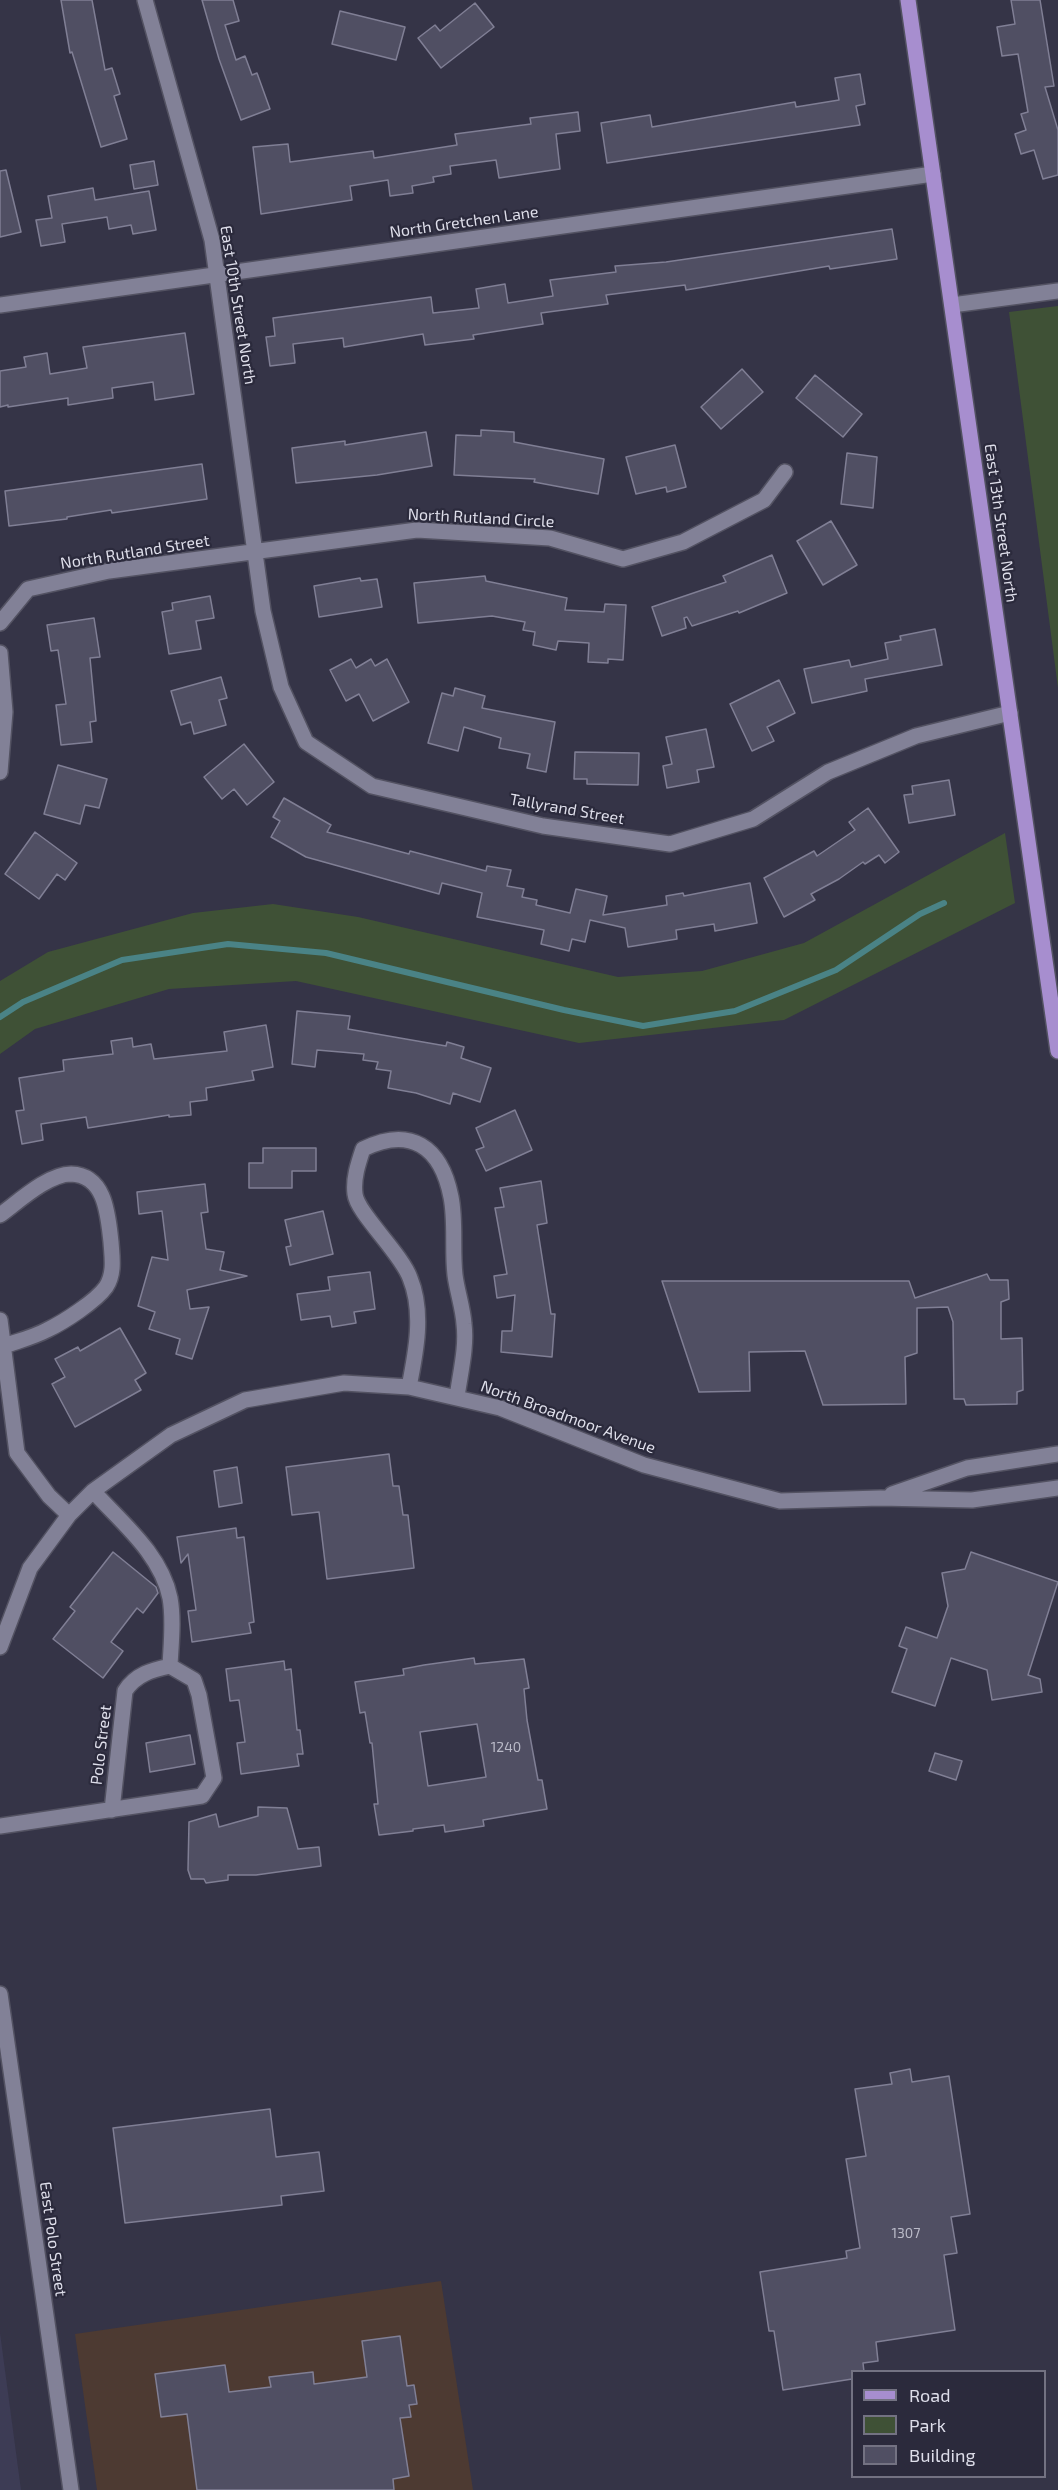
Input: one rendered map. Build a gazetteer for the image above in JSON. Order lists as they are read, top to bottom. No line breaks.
{"streets":{"main road":["East 13th Street North"],"street":["North Gretchen Lane","East 10th Street North","North Rutland Circle","North Rutland Street","Tallyrand Street","North Broadmoor Avenue","Polo Street","East Polo Street"]},"crossings":[["North Gretchen Lane","East 10th Street North"],["North Gretchen Lane","East 13th Street North"],["East 10th Street North","North Rutland Circle"],["East 10th Street North","North Rutland Street"],["East 10th Street North","Tallyrand Street"],["North Rutland Circle","North Rutland Street"],["North Rutland Circle","Tallyrand Street"],["East 13th Street North","Tallyrand Street"],["North Rutland Street","Tallyrand Street"]],"house_numbers":["1240","1307"],"legend":["Road","Park","Building"]}
